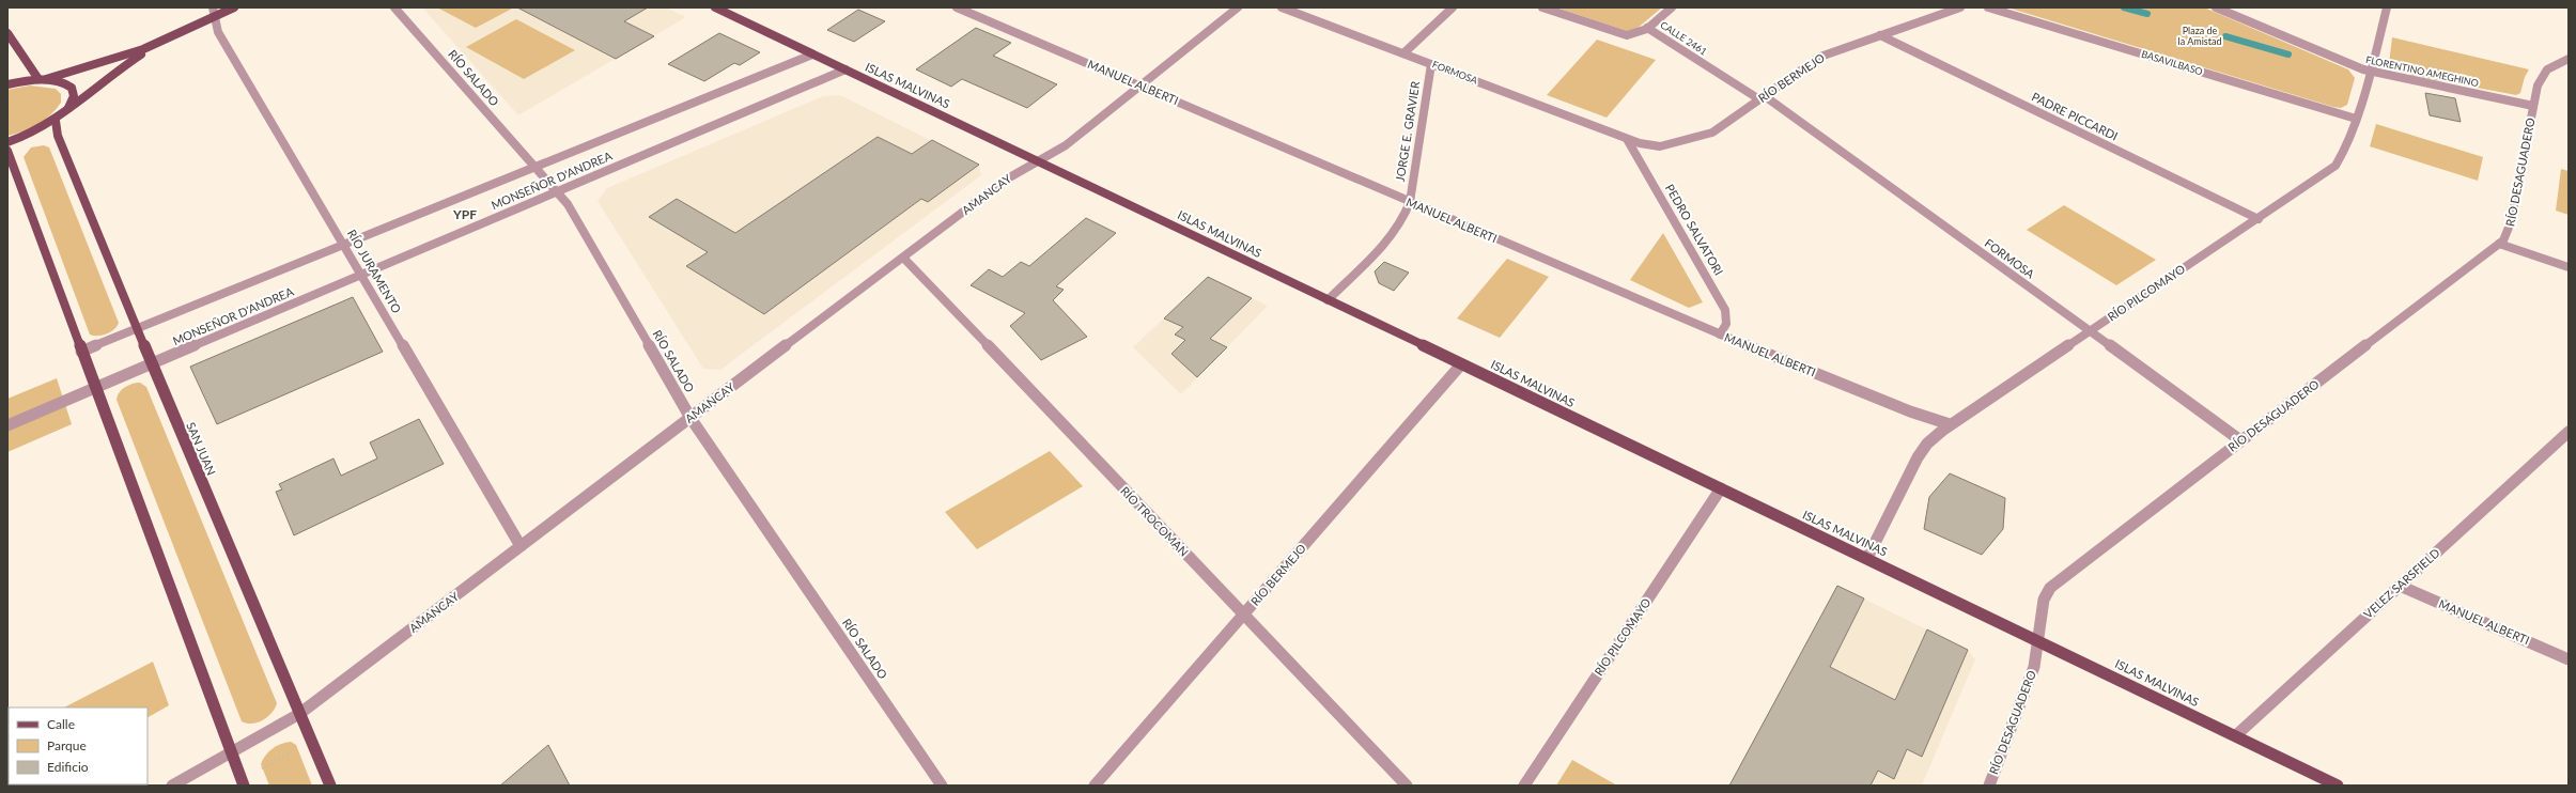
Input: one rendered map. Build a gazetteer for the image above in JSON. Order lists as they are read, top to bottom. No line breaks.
{"streets":{"main road":["ISLAS MALVINAS","SAN JUAN"],"street":["CALLE 2461","BASAVILBASO","FLORENTINO AMEGHINO","FORMOSA","RÍO SALADO","RÍO BERMEJO","MANUEL ALBERTI","PADRE PICCARDI","JORGE E. GRAVIER","RÍO DESAGUADERO","MONSEÑOR D'ANDREA","AMANCAY","PEDRO SALVATORI","RÍO JURAMENTO","RÍO PILCOMAYO","RÍO TROCOMAN","VELEZ SARSFIELD"]},"crossings":[["CALLE 2461","FORMOSA"],["CALLE 2461","RÍO BERMEJO"],["BASAVILBASO","RÍO PILCOMAYO"],["FLORENTINO AMEGHINO","RÍO DESAGUADERO"],["FLORENTINO AMEGHINO","RÍO PILCOMAYO"],["FORMOSA","RÍO BERMEJO"],["FORMOSA","JORGE E. GRAVIER"],["FORMOSA","RÍO DESAGUADERO"],["FORMOSA","PEDRO SALVATORI"],["FORMOSA","RÍO PILCOMAYO"],["RÍO SALADO","MONSEÑOR D'ANDREA"],["RÍO SALADO","AMANCAY"],["RÍO BERMEJO","ISLAS MALVINAS"],["RÍO BERMEJO","PADRE PICCARDI"],["RÍO BERMEJO","PEDRO SALVATORI"],["RÍO BERMEJO","RÍO TROCOMAN"],["MANUEL ALBERTI","JORGE E. GRAVIER"],["MANUEL ALBERTI","AMANCAY"],["MANUEL ALBERTI","PEDRO SALVATORI"],["MANUEL ALBERTI","RÍO PILCOMAYO"],["MANUEL ALBERTI","VELEZ SARSFIELD"],["ISLAS MALVINAS","JORGE E. GRAVIER"],["ISLAS MALVINAS","RÍO DESAGUADERO"],["ISLAS MALVINAS","MONSEÑOR D'ANDREA"],["ISLAS MALVINAS","AMANCAY"],["ISLAS MALVINAS","RÍO PILCOMAYO"],["ISLAS MALVINAS","VELEZ SARSFIELD"],["PADRE PICCARDI","RÍO PILCOMAYO"],["MONSEÑOR D'ANDREA","RÍO JURAMENTO"],["MONSEÑOR D'ANDREA","SAN JUAN"],["AMANCAY","RÍO JURAMENTO"],["AMANCAY","SAN JUAN"],["AMANCAY","RÍO TROCOMAN"]],"districts":["YPF"],"parks":["Plaza de la Amistad"],"legend":["Calle","Parque","Edificio"]}
